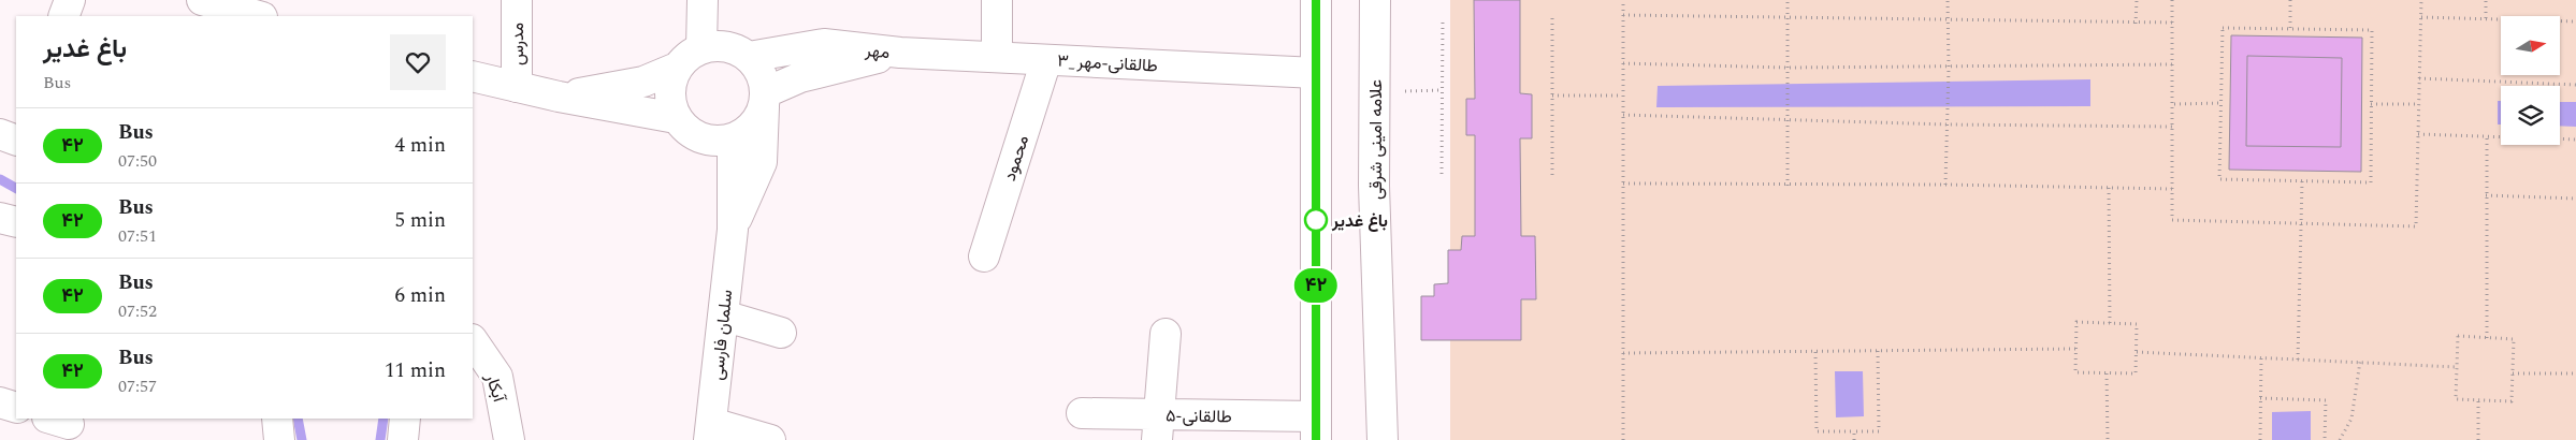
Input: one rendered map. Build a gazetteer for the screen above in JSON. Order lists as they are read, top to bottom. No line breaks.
{"streets":{"street":["مدرس","مهر","۳_طالقانی-مهر","علامه امینی شرقی","محمود","سلمان فارسی","آبکار","۵-طالقانی"]},"crossings":[["مهر","۳_طالقانی-مهر"],["مهر","سلمان فارسی"],["۳_طالقانی-مهر","محمود"]],"places":["باغ غدیر"],"lines":["bus line ۴۲"],"north":"right","page":{"on_map":"۴۲","heading":["باغ غدیر","Bus"],"list":[{"mark":"۴۲","name":"Bus","note":"07:50","value":"4 min"},{"mark":"۴۲","name":"Bus","note":"07:51","value":"5 min"},{"mark":"۴۲","name":"Bus","note":"07:52","value":"6 min"},{"mark":"۴۲","name":"Bus","note":"07:57","value":"11 min"}]}}
